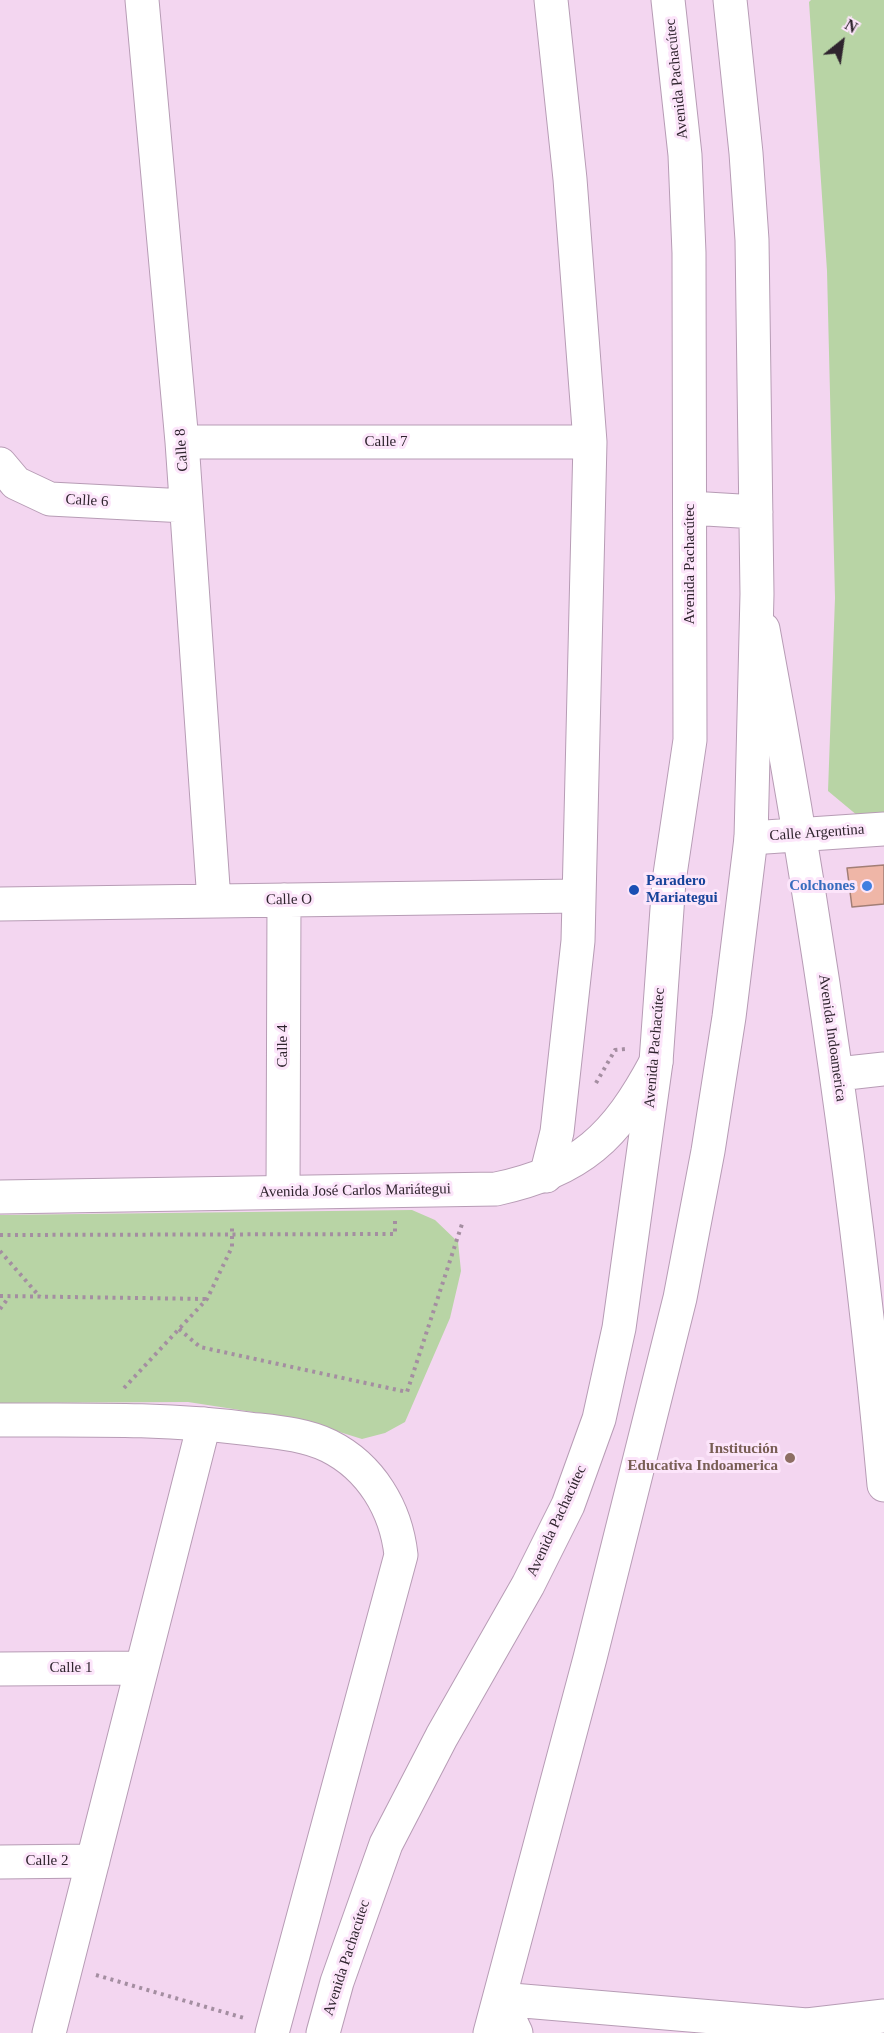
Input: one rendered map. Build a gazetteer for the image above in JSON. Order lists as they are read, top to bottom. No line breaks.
{"streets":{"street":["Avenida Pachacútec","Calle 7","Calle 8","Calle 6","Calle Argentina","Calle O","Avenida Indoamerica","Calle 4","Avenida José Carlos Mariátegui","Calle 1","Calle 2"]},"crossings":[["Avenida Pachacútec","Avenida José Carlos Mariátegui"],["Calle 7","Calle 8"],["Calle 8","Calle 6"],["Calle 8","Calle O"],["Calle Argentina","Avenida Indoamerica"],["Calle O","Calle 4"],["Calle 4","Avenida José Carlos Mariátegui"]],"places":["Colchones","Paradero Mariategui","Institución Educativa Indoamerica"],"north":"top right"}
